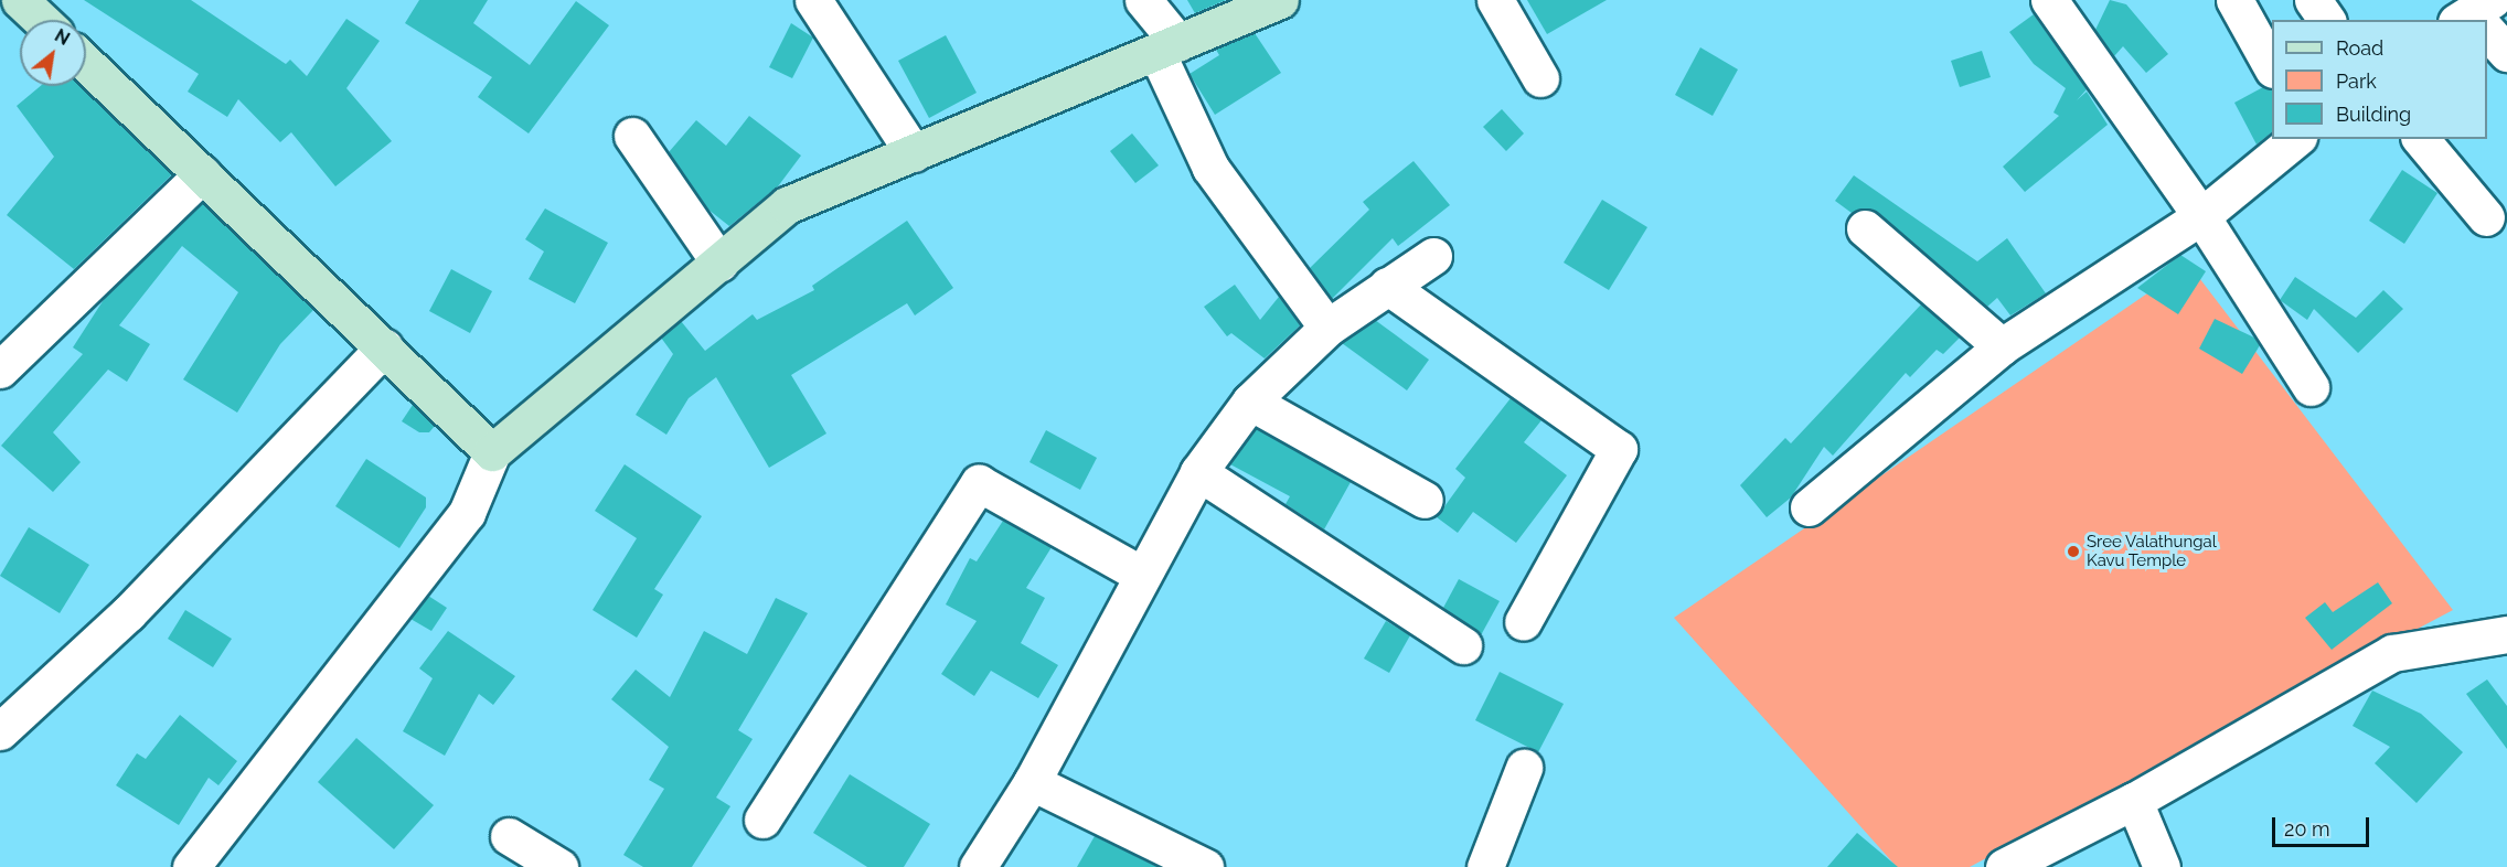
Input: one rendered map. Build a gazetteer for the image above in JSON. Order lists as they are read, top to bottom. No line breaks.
{"places":["Sree Valathungal Kavu Temple"],"legend":["Road","Park","Building"],"scale_bar":"20 m","north":"top right"}
